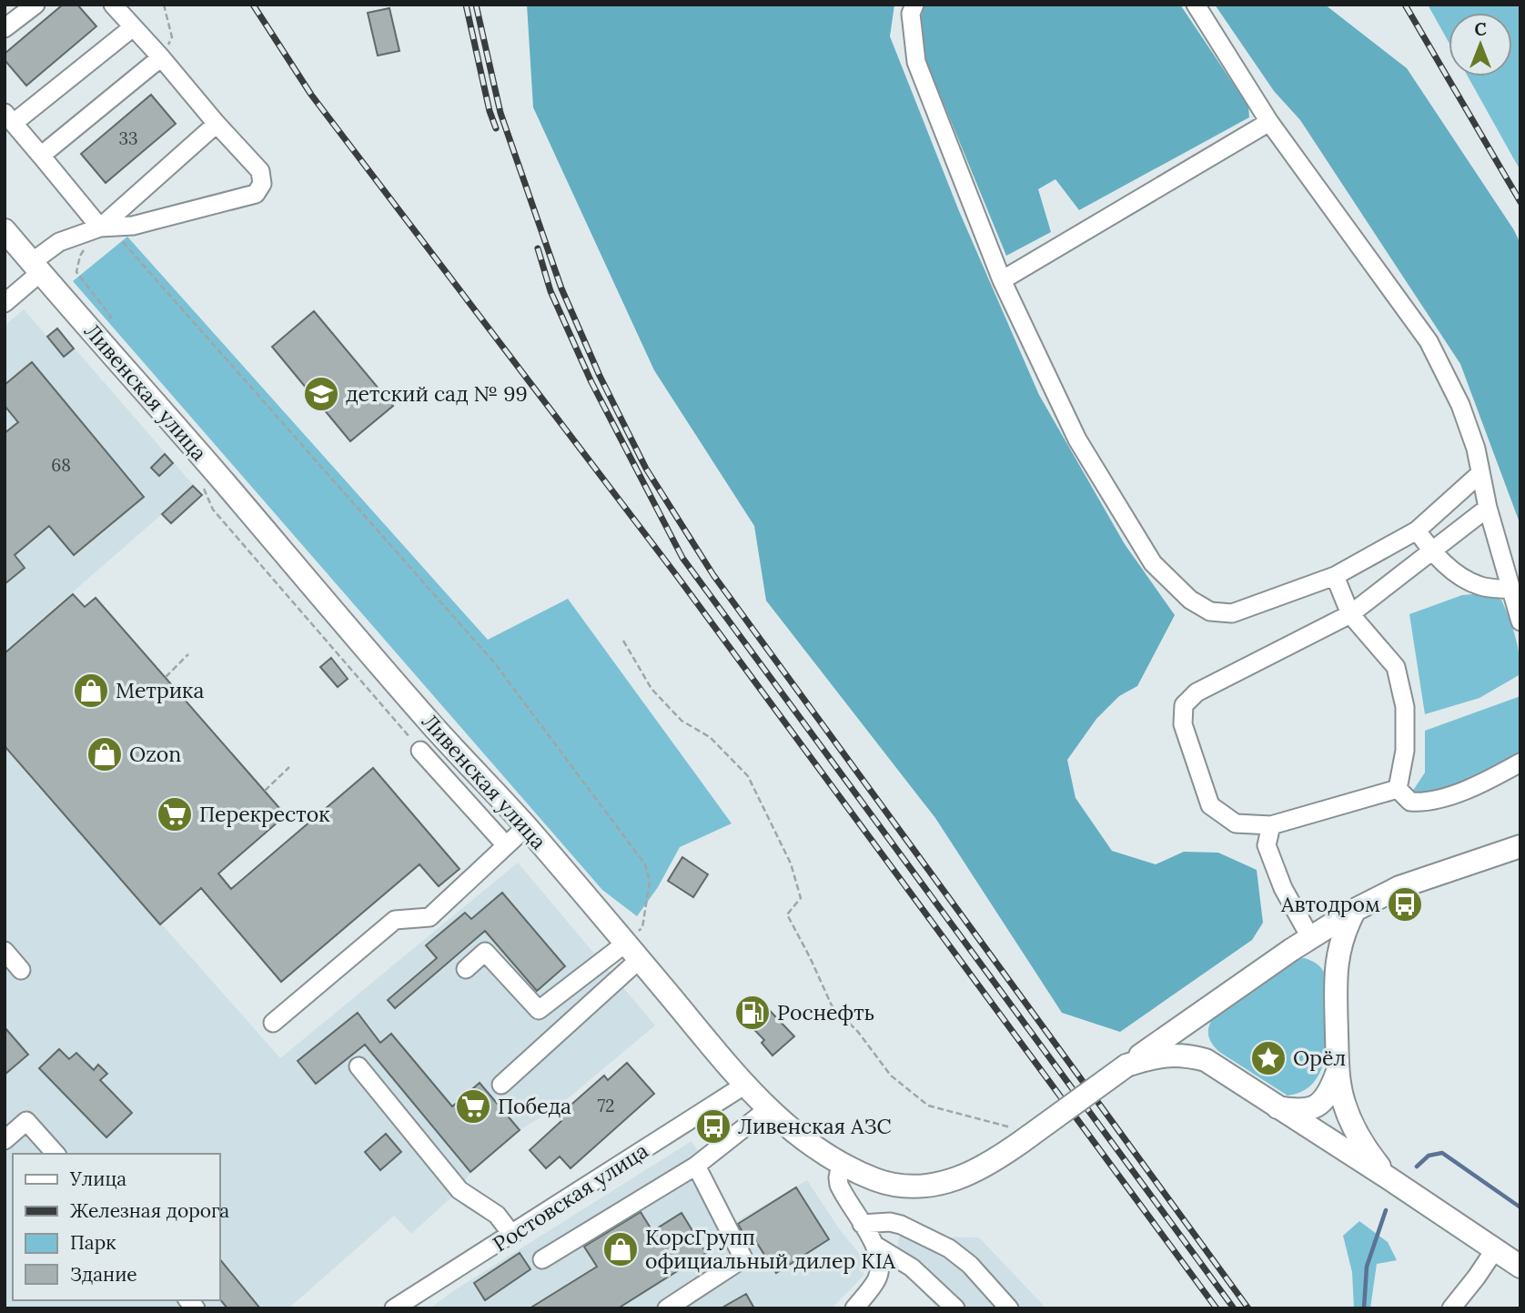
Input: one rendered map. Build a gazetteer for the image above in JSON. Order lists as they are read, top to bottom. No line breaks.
{"streets":{"main road":["Ливенская улица"],"street":["Ростовская улица"]},"crossings":[["Ливенская улица","Ростовская улица"]],"places":{"school or university":["детский сад № 99"],"shop":["Метрика","Ozon","КорсГрупп официальный дилер KIA"],"supermarket":["Перекресток","Победа"],"bus stop":["Автодром","Ливенская АЗС"],"fuel station":["Роснефть"],"place":["Орёл"]},"house_numbers":["33","68","72"],"legend":["Улица","Железная дорога","Парк","Здание"],"north":"top"}
